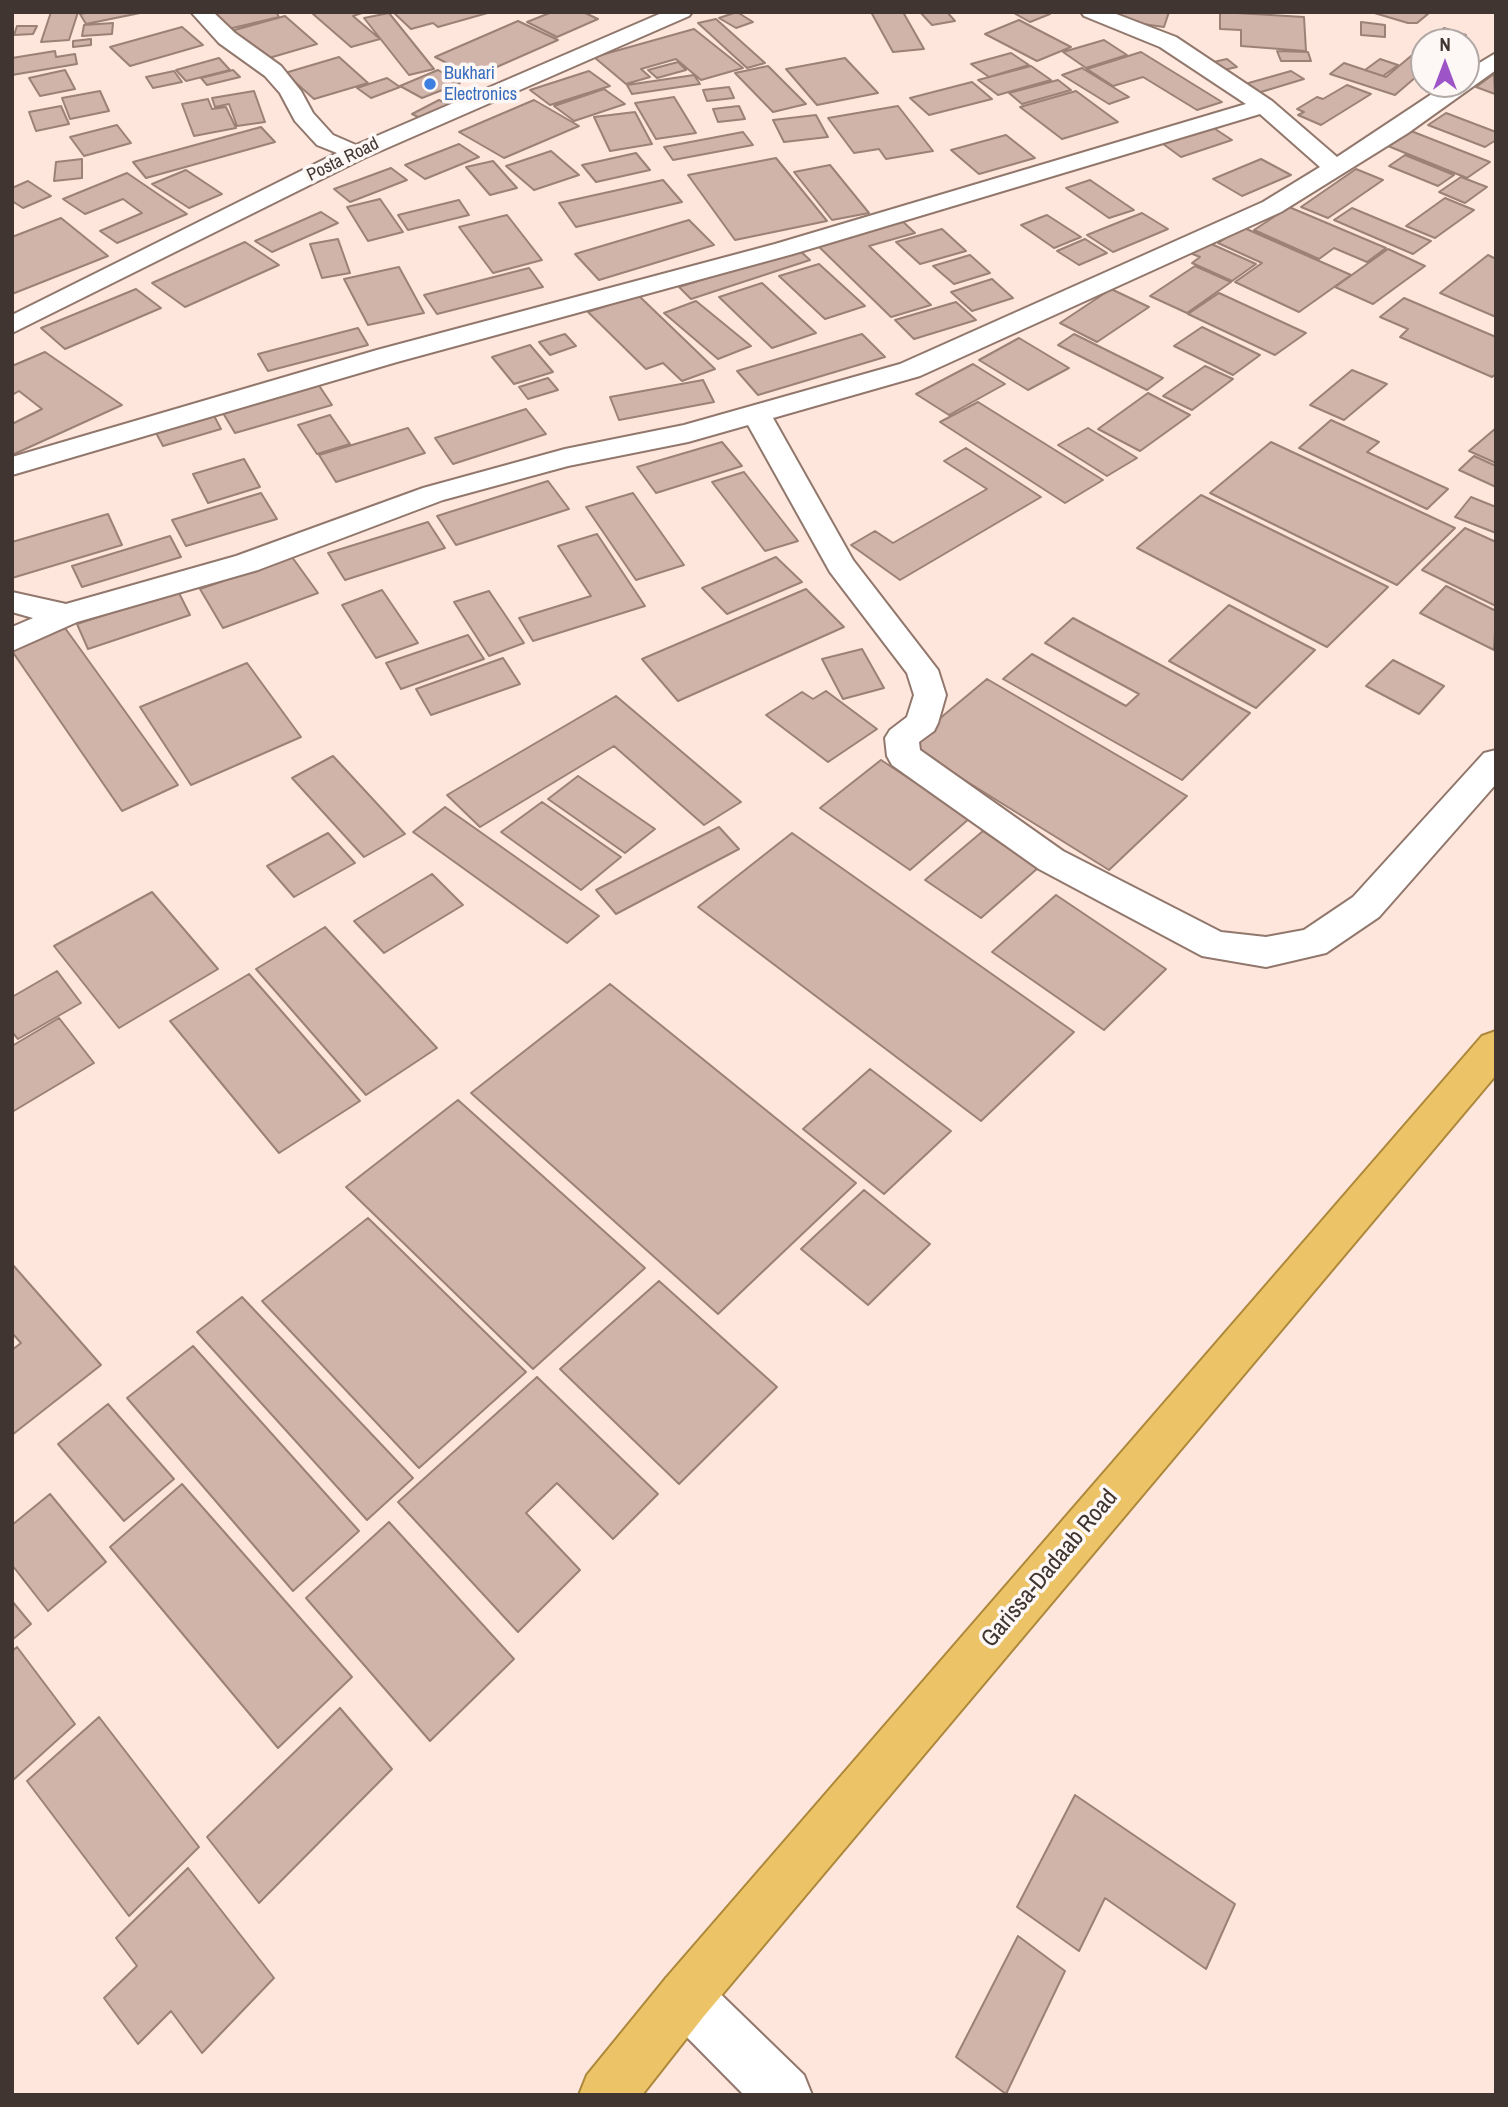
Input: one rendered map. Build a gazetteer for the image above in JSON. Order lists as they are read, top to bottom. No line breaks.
{"streets":{"highway":["Garissa-Dadaab Road"],"street":["Posta Road"]},"places":["Bukhari Electronics"],"north":"top"}
